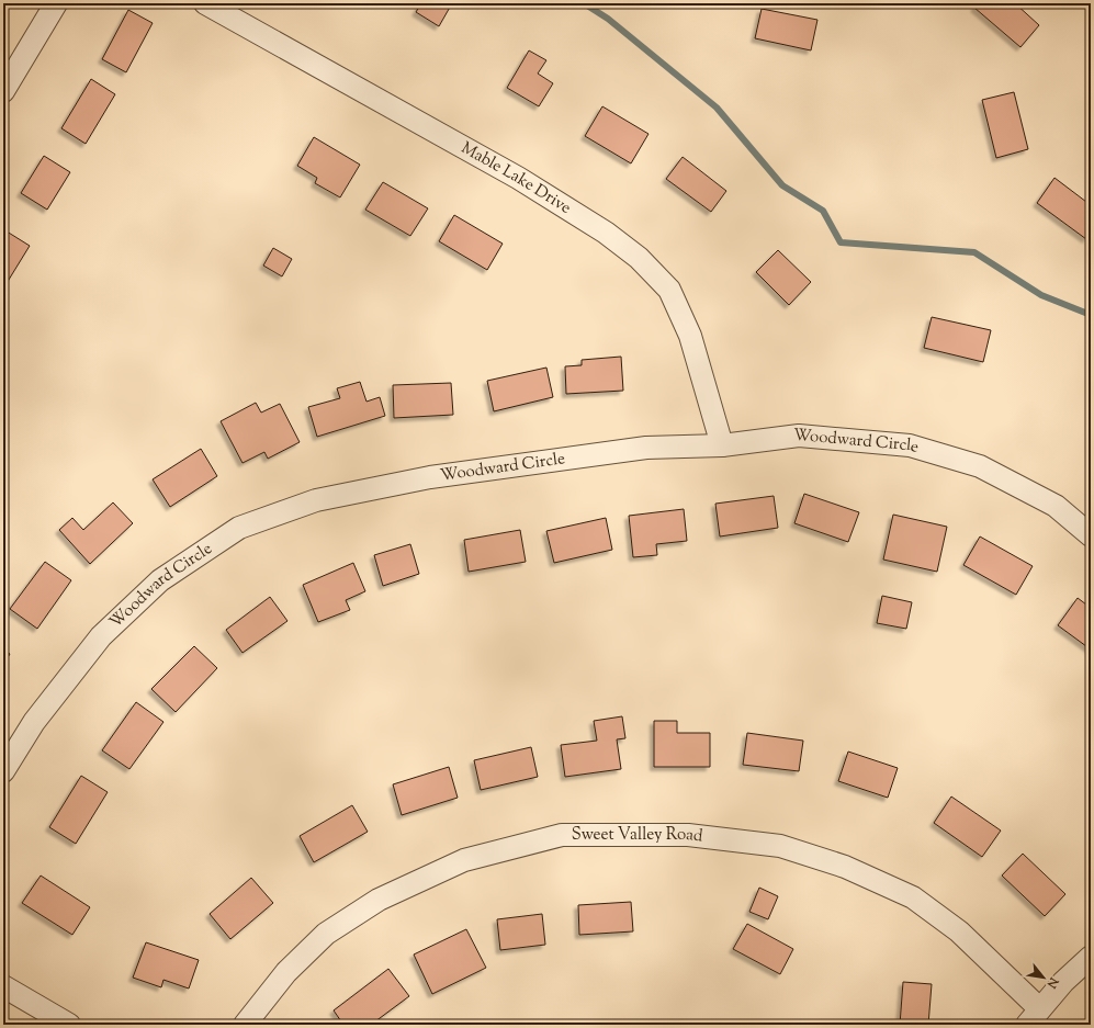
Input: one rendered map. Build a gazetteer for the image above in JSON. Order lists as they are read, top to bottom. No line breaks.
{"streets":{"street":["Mable Lake Drive","Woodward Circle","Sweet Valley Road"]},"crossings":[["Mable Lake Drive","Woodward Circle"]],"north":"bottom right"}
